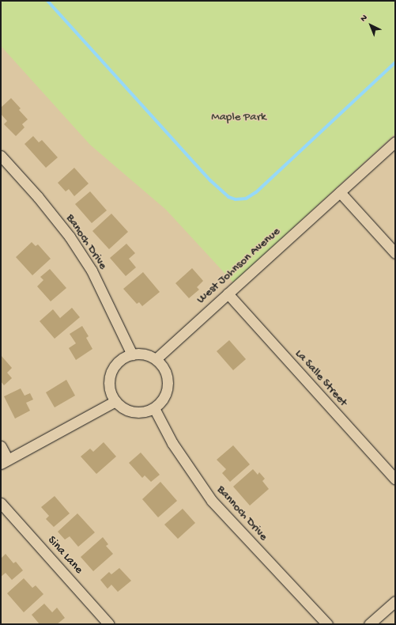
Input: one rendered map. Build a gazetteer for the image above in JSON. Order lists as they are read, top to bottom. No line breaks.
{"streets":{"street":["Banoch Drive","West Johnson Avenue","La Salle Street","Bannoch Drive","Sina Lane"]},"crossings":[["Banoch Drive","West Johnson Avenue"],["Banoch Drive","Bannoch Drive"],["West Johnson Avenue","La Salle Street"],["West Johnson Avenue","Bannoch Drive"]],"parks":["Maple Park"],"north":"top left"}
